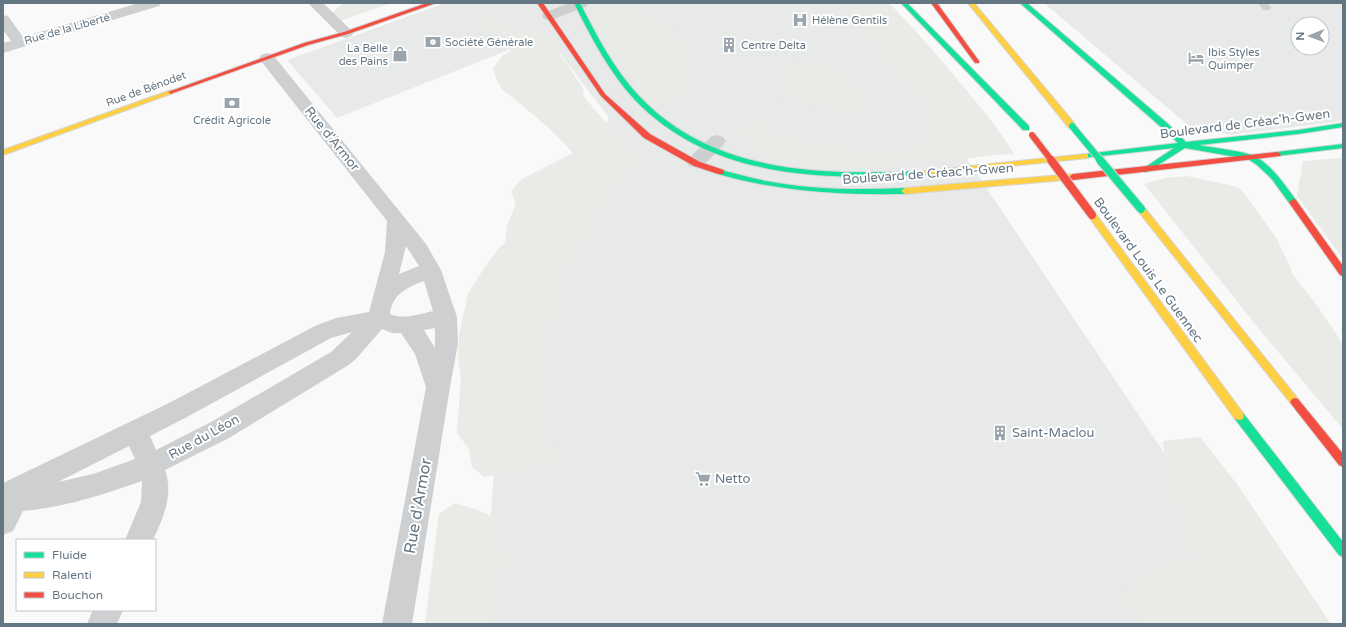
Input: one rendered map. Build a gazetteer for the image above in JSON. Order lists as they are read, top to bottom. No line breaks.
{"streets":{"street":["Rue de la Liberté","Rue de Bénodet","Boulevard de Créac'h-Gwen","Rue d'Armor","Boulevard Louis Le Guennec","Rue du Léon"]},"crossings":[["Rue de Bénodet","Rue d'Armor"],["Rue d'Armor","Rue du Léon"]],"places":{"hospital":["Hélène Gentils"],"bank":["Société Générale","Crédit Agricole"],"building":["Centre Delta","Saint-Maclou"],"shop":["La Belle des Pains"],"hotel":["Ibis Styles Quimper"],"supermarket":["Netto"]},"legend":["Fluide","Ralenti","Bouchon"],"north":"left"}
